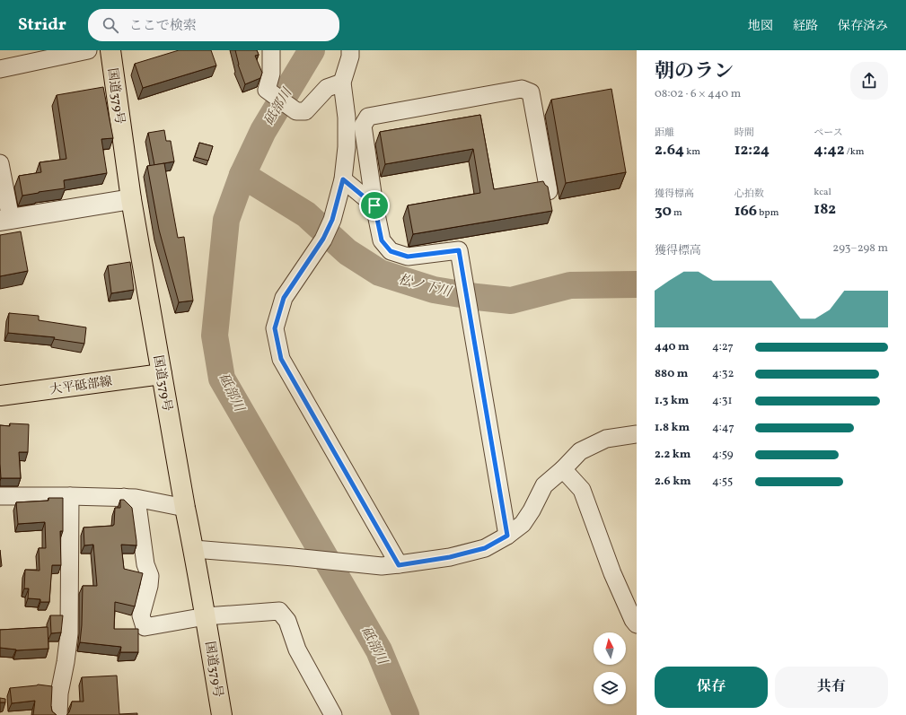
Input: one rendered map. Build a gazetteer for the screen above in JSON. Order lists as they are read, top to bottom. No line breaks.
{"streets":{"main road":["国道379号","大平砥部線"]},"crossings":[["国道379号","大平砥部線"]],"water":["砥部川","松ノ下川"],"north":"top","page":{"header":"Stridr","search":"ここで検索","nav":["地図","経路","保存済み"],"heading":["朝のラン","08:02 · 6 × 440 m"],"stats":[["距離","2.64 km"],["時間","12:24"],["ペース","4:42 /km"],["獲得標高","30 m"],["心拍数","166 bpm"],["kcal","182"]],"chart":["獲得標高","293–298 m"],"list":[{"name":"440 m","note":"4:27"},{"name":"880 m","note":"4:32"},{"name":"1.3 km","note":"4:31"},{"name":"1.8 km","note":"4:47"},{"name":"2.2 km","note":"4:59"},{"name":"2.6 km","note":"4:55"}],"buttons":["保存","共有"]}}
